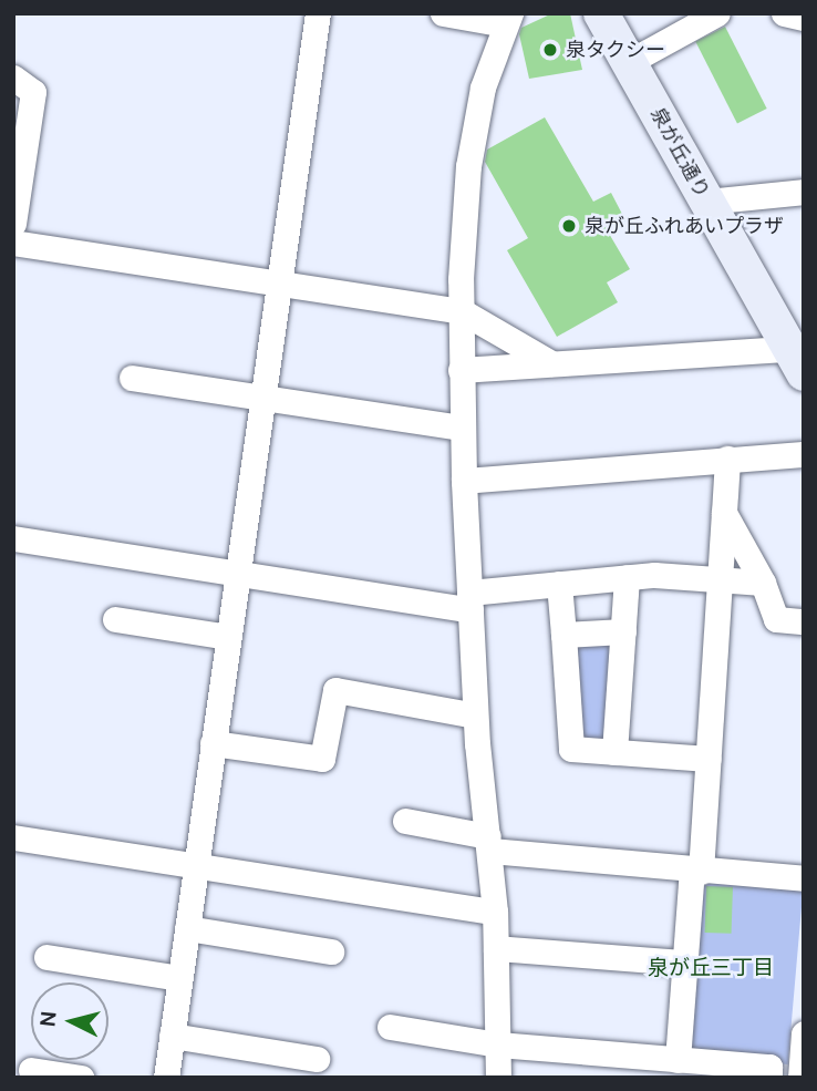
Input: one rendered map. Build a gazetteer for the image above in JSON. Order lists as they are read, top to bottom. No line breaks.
{"streets":{"street":["泉が丘通り"]},"districts":["泉が丘三丁目"],"places":["泉タクシー","泉が丘ふれあいプラザ"],"north":"left"}
